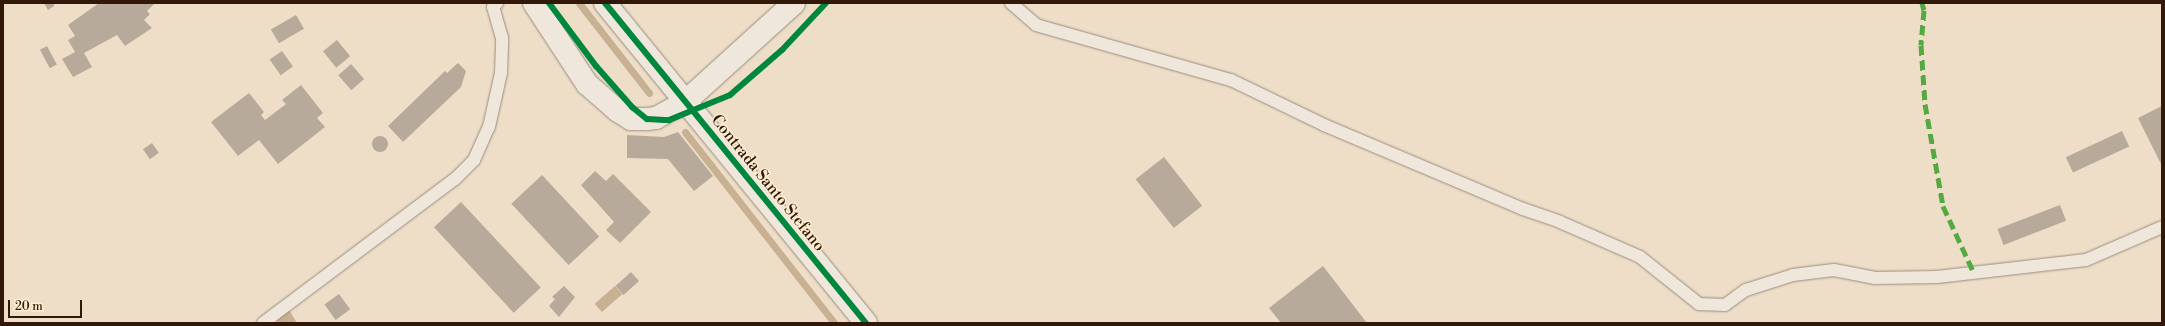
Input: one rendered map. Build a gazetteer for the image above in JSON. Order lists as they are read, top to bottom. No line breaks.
{"streets":{"street":["Contrada Santo Stefano"]},"scale_bar":"20 m"}
